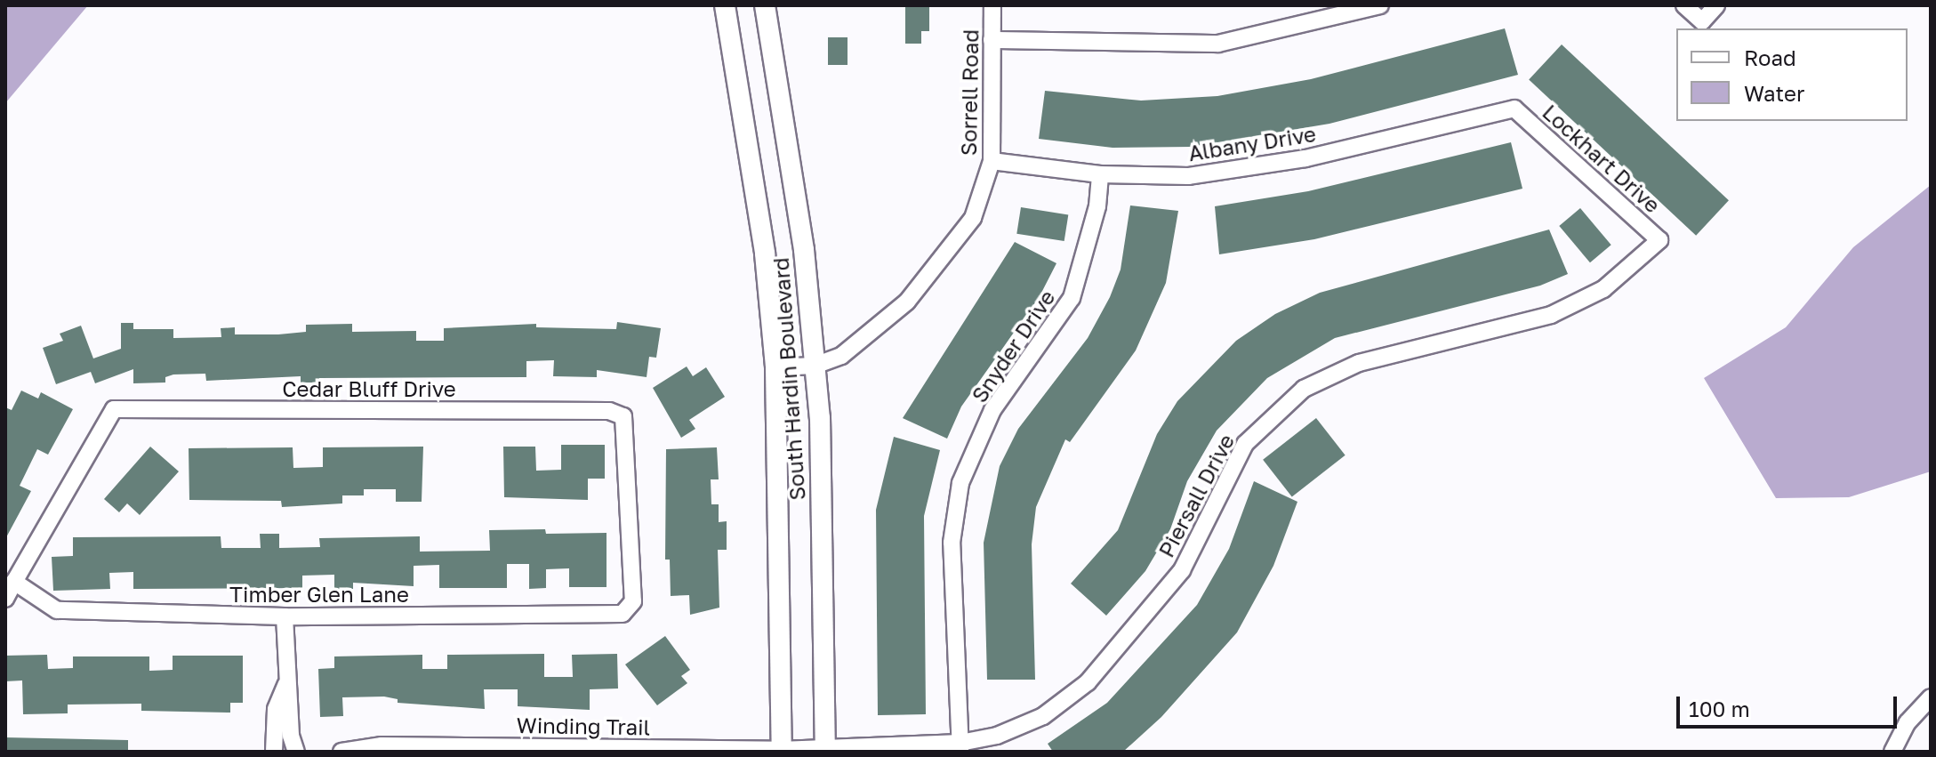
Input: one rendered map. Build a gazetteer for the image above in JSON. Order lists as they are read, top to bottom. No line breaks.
{"streets":{"main road":["South Hardin Boulevard"],"street":["Sorrell Road","Albany Drive","Lockhart Drive","Snyder Drive","Cedar Bluff Drive","Piersall Drive","Timber Glen Lane","Winding Trail"]},"crossings":[["Sorrell Road","Albany Drive"],["Sorrell Road","South Hardin Boulevard"],["Albany Drive","Lockhart Drive"],["Albany Drive","Snyder Drive"],["Lockhart Drive","Piersall Drive"],["Snyder Drive","Piersall Drive"],["South Hardin Boulevard","Piersall Drive"],["South Hardin Boulevard","Winding Trail"],["Cedar Bluff Drive","Timber Glen Lane"],["Piersall Drive","Winding Trail"]],"legend":["Road","Water"],"scale_bar":"100 m"}
